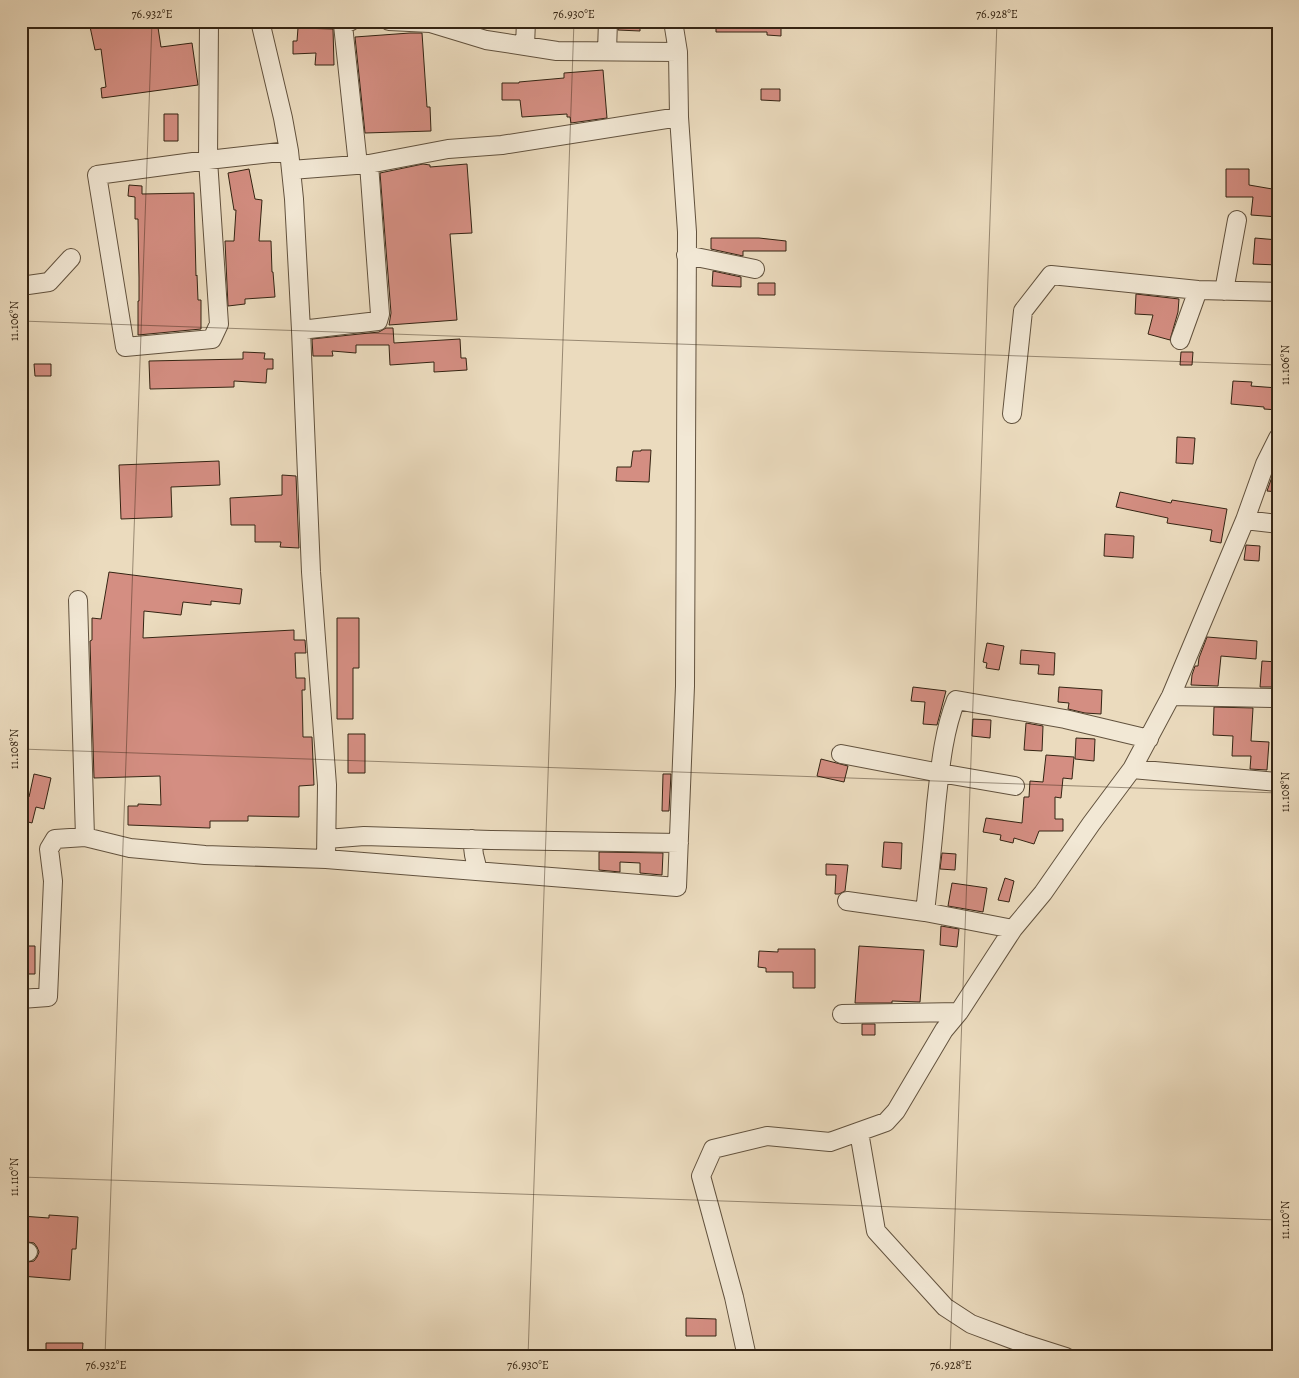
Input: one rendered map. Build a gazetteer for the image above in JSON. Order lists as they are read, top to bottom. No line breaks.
{"coordinates":["76.932°E","76.930°E","76.928°E","11.106°N","11.108°N","11.110°N"]}
